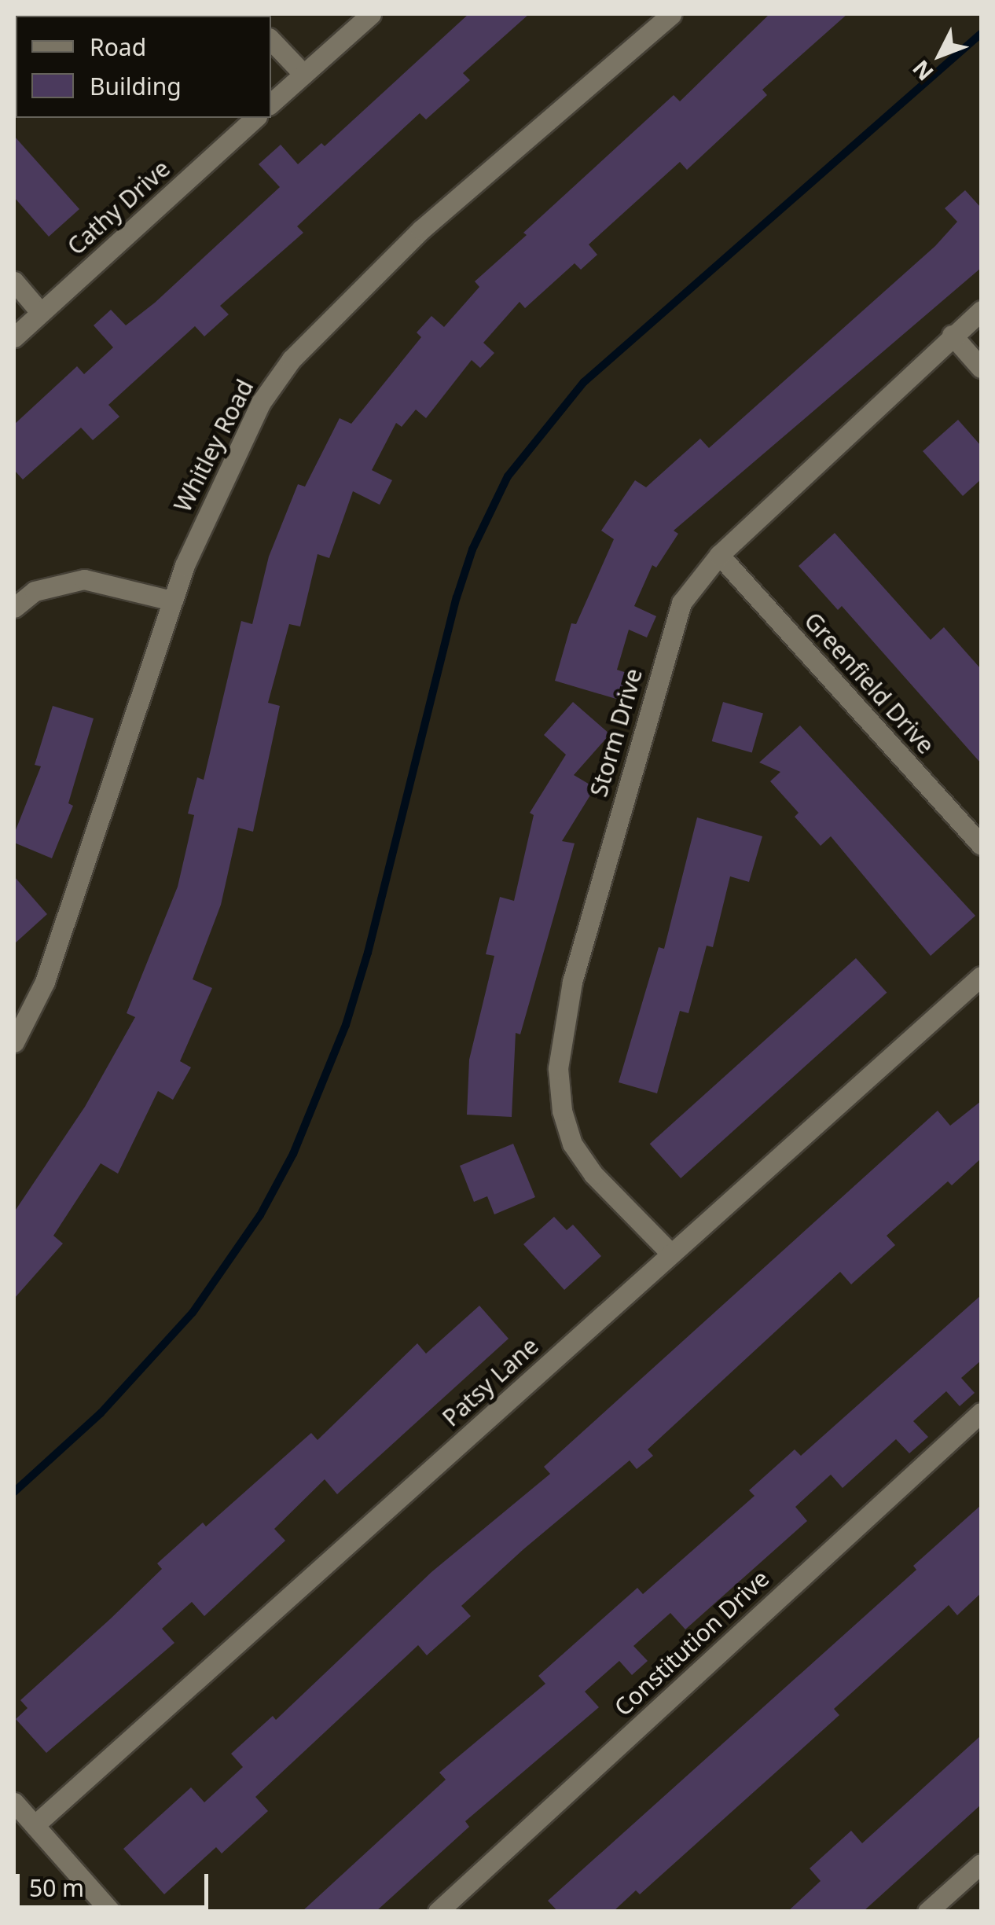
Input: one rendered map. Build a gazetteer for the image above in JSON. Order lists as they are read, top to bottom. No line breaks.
{"streets":{"street":["Cathy Drive","Whitley Road","Greenfield Drive","Storm Drive","Patsy Lane","Constitution Drive"]},"crossings":[["Greenfield Drive","Storm Drive"],["Storm Drive","Patsy Lane"]],"legend":["Road","Building"],"scale_bar":"50 m","north":"bottom left"}
